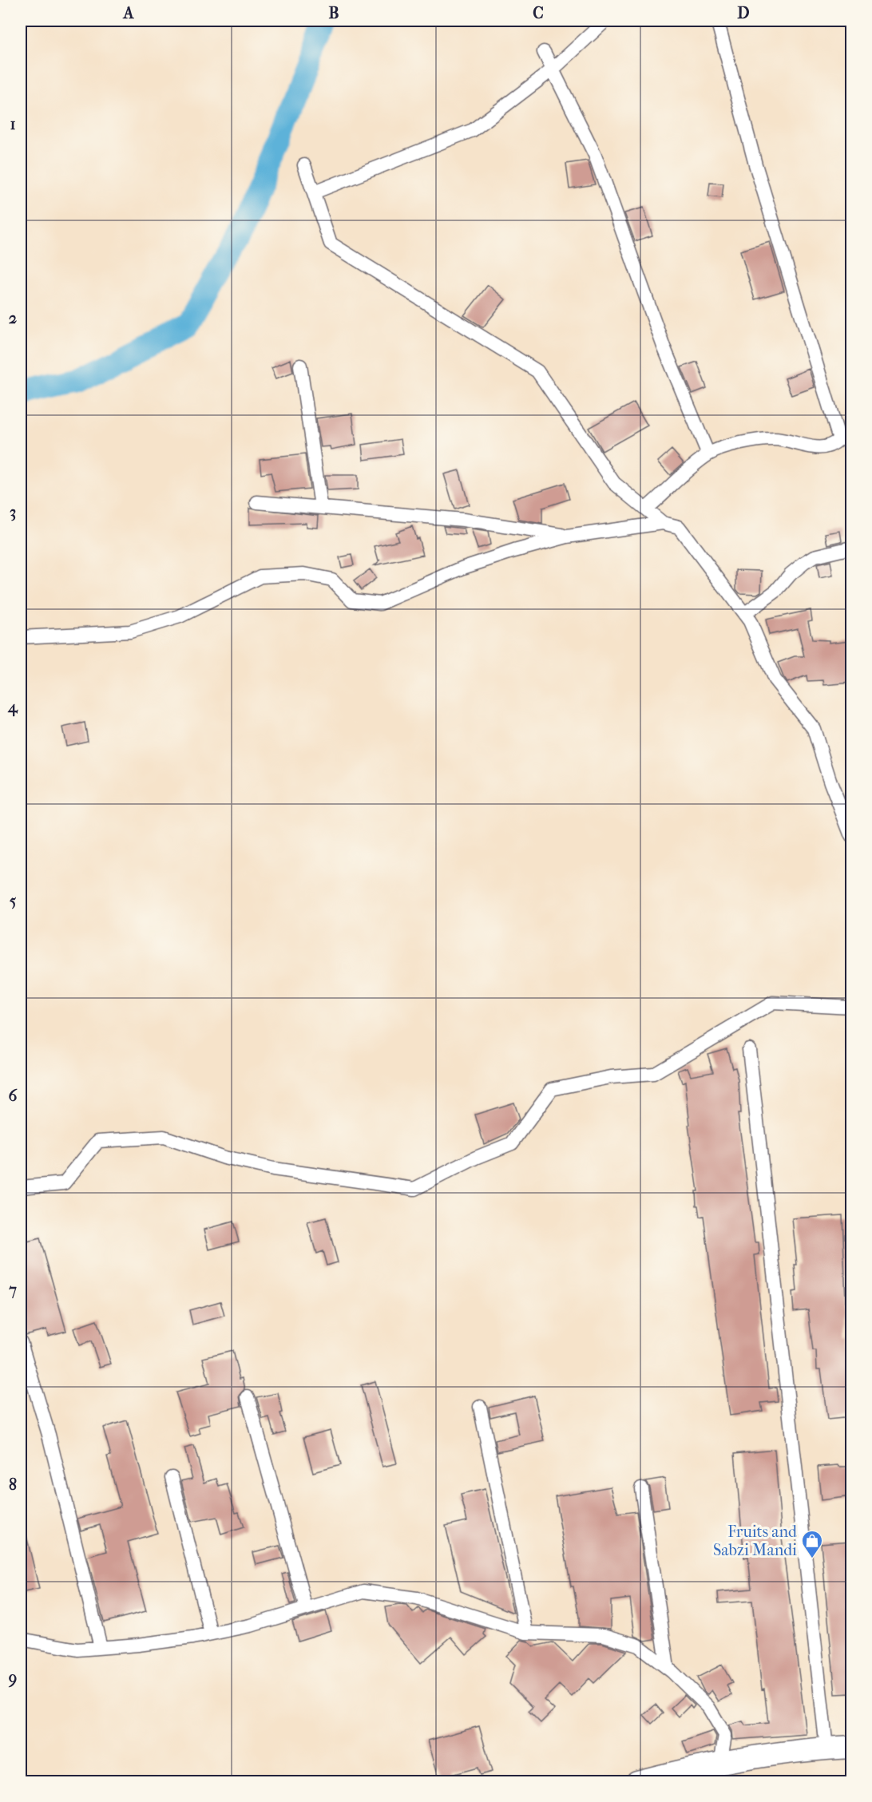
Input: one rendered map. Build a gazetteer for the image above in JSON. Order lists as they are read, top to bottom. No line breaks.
{"places":{"shop":["Fruits and Sabzi Mandi"]},"grid":{"columns":["A","B","C","D"],"rows":["1","2","3","4","5","6","7","8","9"]}}
